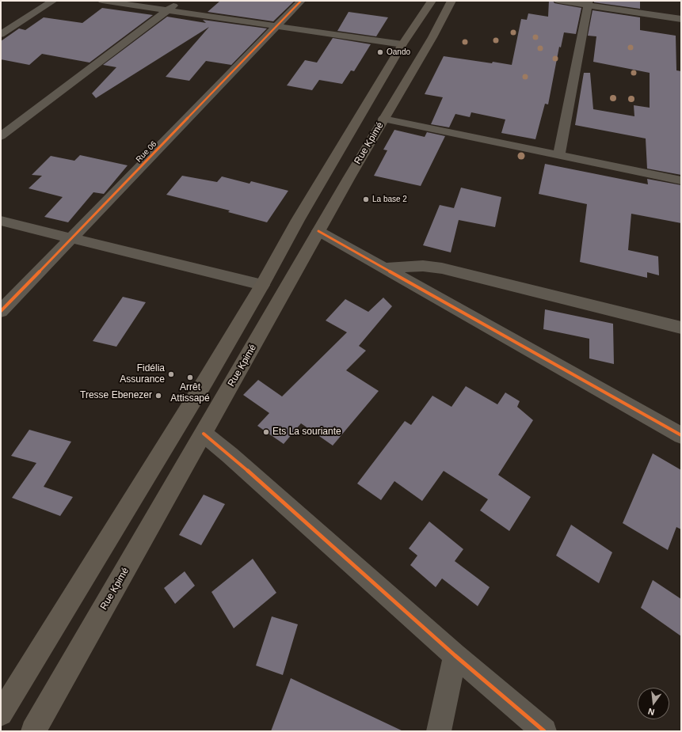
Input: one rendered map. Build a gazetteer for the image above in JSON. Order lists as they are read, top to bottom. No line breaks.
{"streets":{"main road":["Rue Kpimé"],"street":["Rue 06"]},"places":["Oando","La base 2","Fidélia Assurance","Arrêt Attissapé","Tresse Ebenezer","Ets La souriante"],"north":"bottom"}
